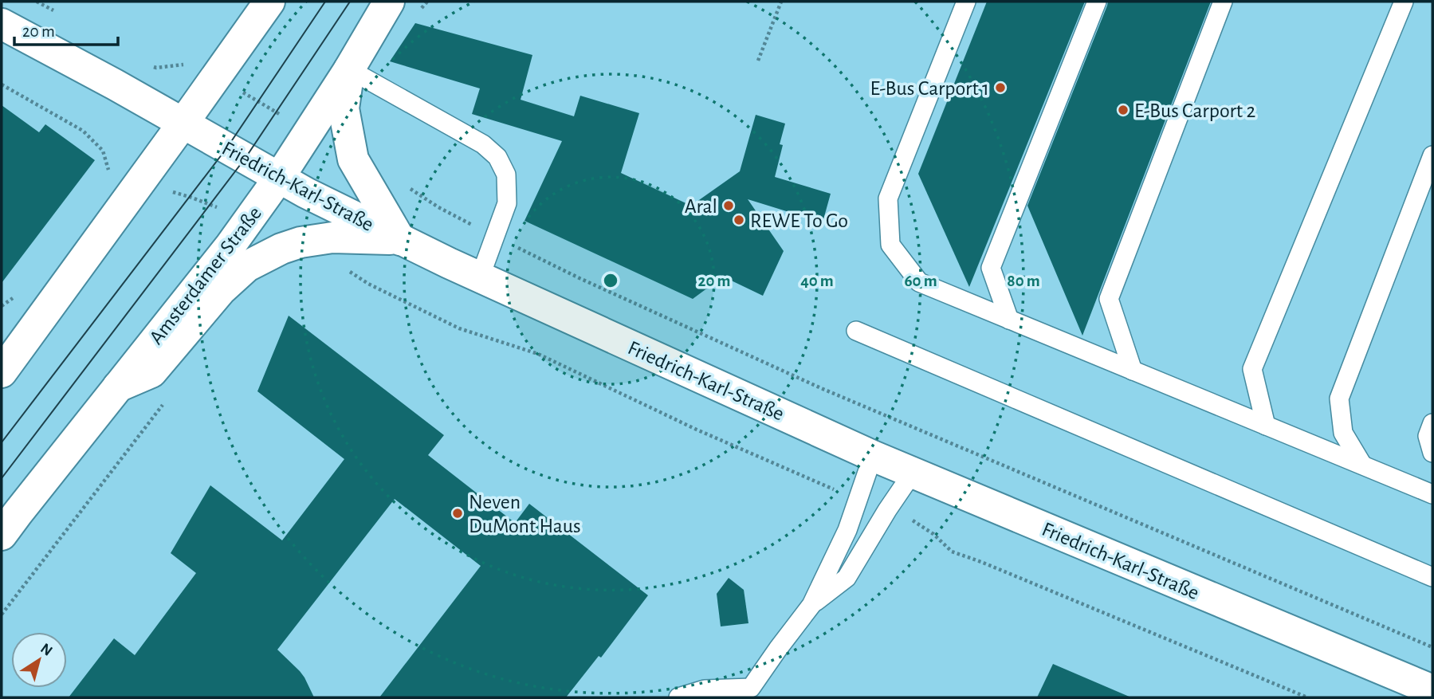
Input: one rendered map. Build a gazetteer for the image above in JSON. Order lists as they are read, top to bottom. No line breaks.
{"streets":{"main road":["Friedrich-Karl-Straße","Amsterdamer Straße"]},"crossings":[["Friedrich-Karl-Straße","Amsterdamer Straße"]],"places":["E-Bus Carport 1","E-Bus Carport 2","Aral","REWE To Go","Neven DuMont Haus"],"scale_bar":"20 m","north":"top right","rings":["20 m","40 m","60 m","80 m"]}
